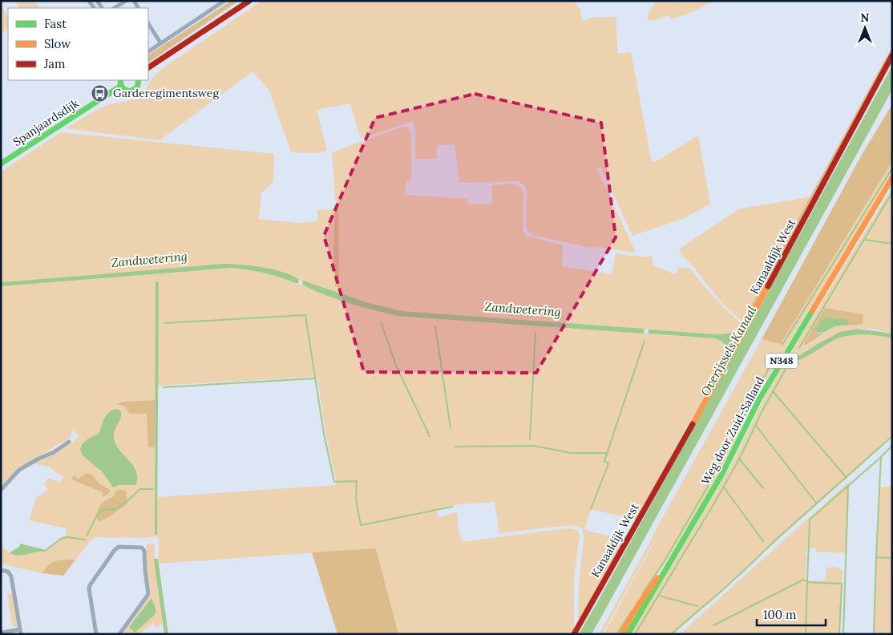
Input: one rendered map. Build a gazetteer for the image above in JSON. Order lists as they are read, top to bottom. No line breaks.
{"streets":{"street":["Spanjaardsdijk","Kanaaldijk West","N348","Weg door Zuid-Salland"]},"water":["Zandwetering","Overijssels Kanaal"],"places":{"bus stop":["Garderegimentsweg"]},"legend":["Fast","Slow","Jam"],"scale_bar":"100 m","north":"top"}
